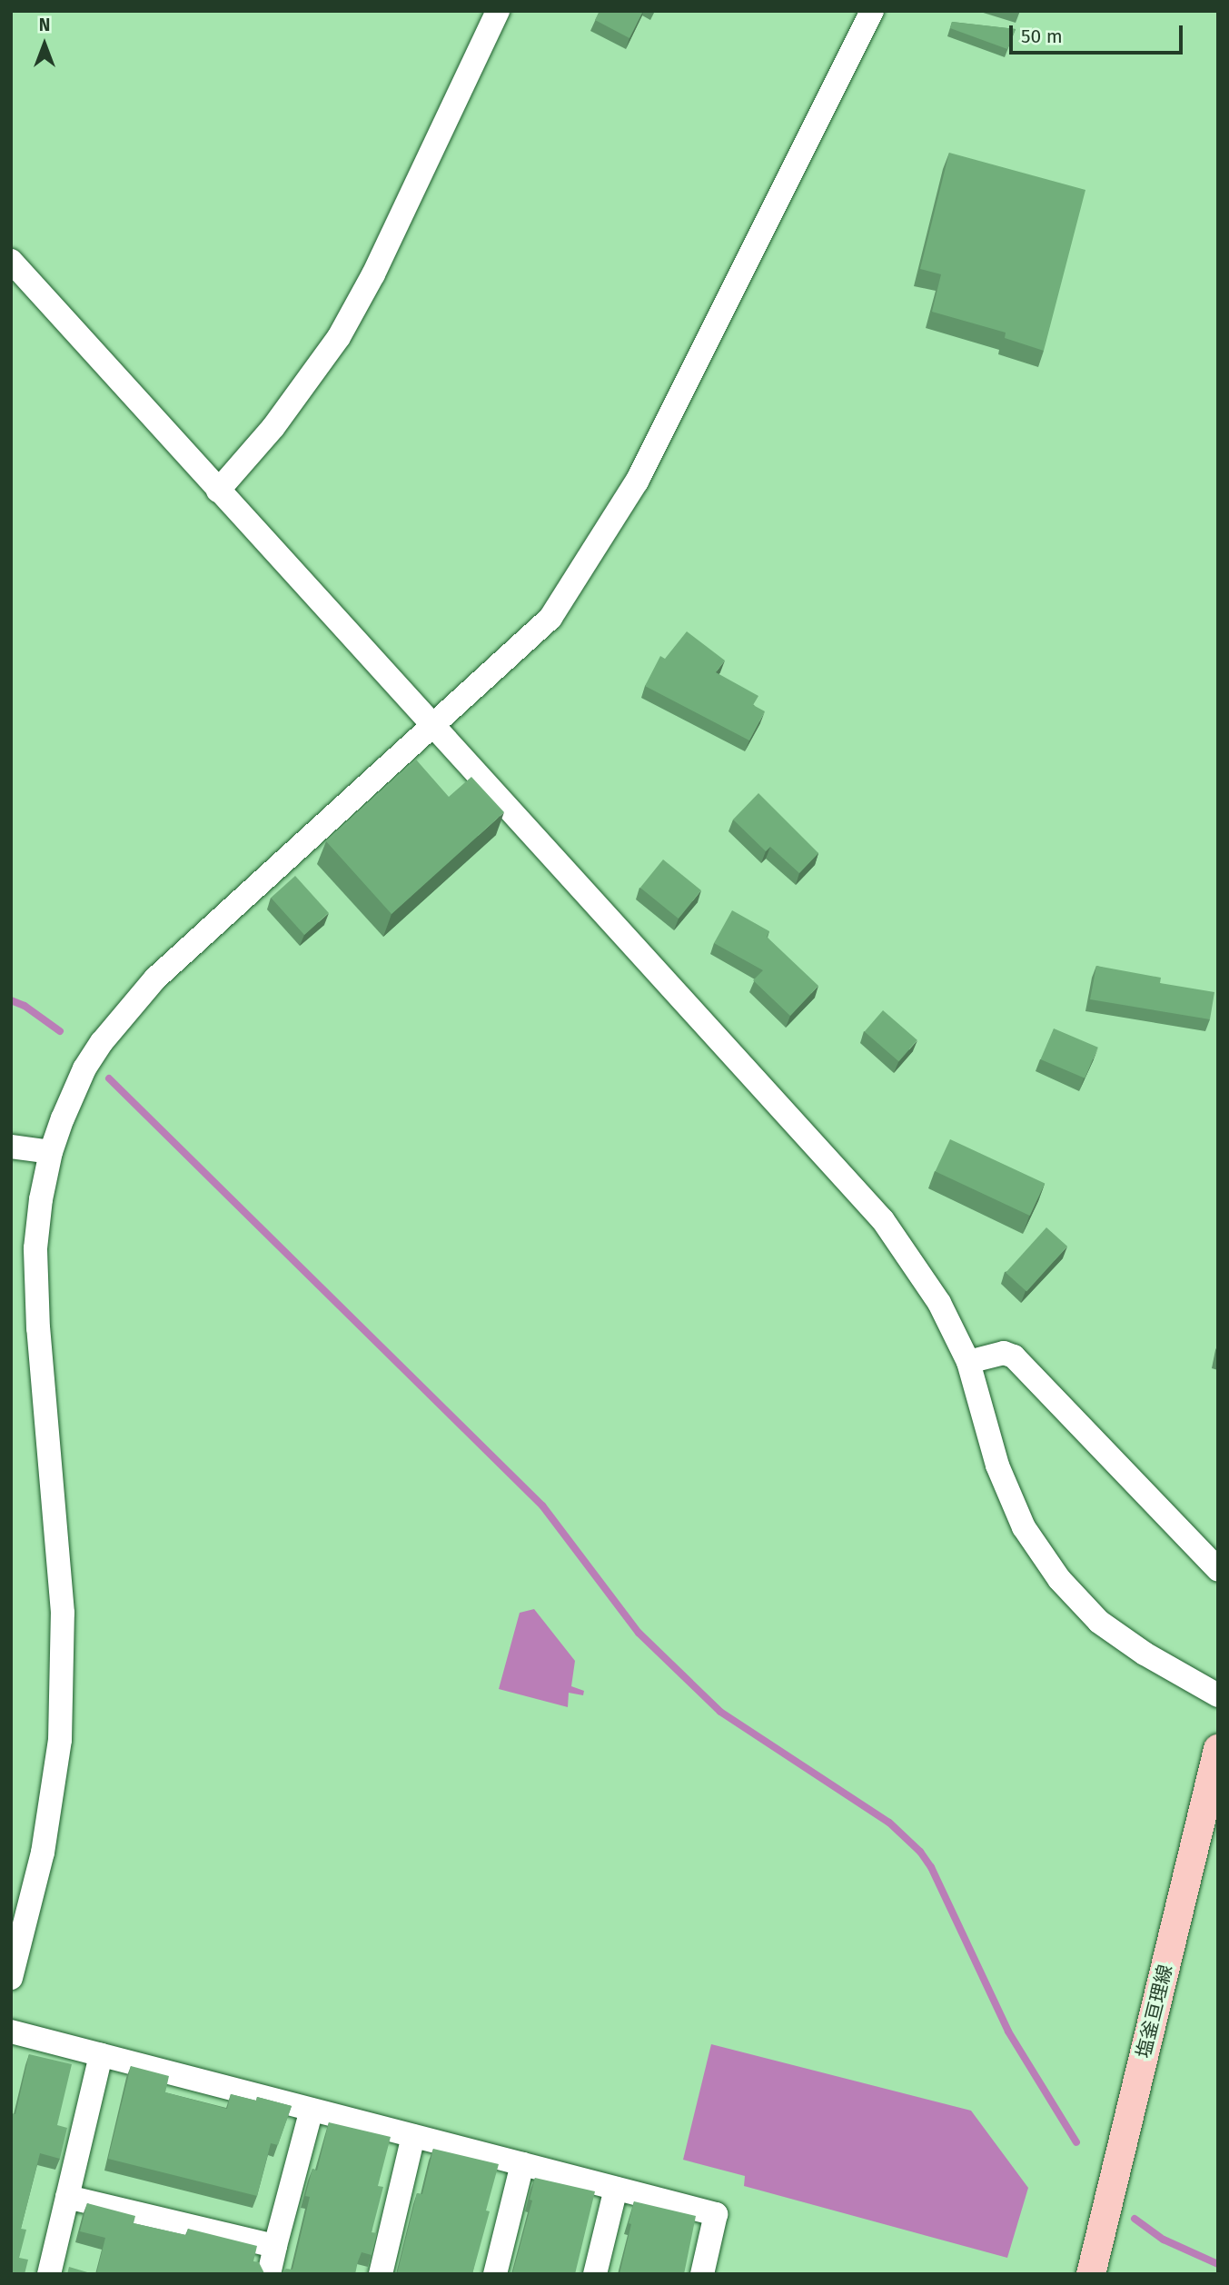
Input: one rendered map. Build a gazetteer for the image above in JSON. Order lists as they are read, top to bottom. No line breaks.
{"streets":{"main road":["塩釜亘理線"]},"scale_bar":"50 m","north":"top"}
